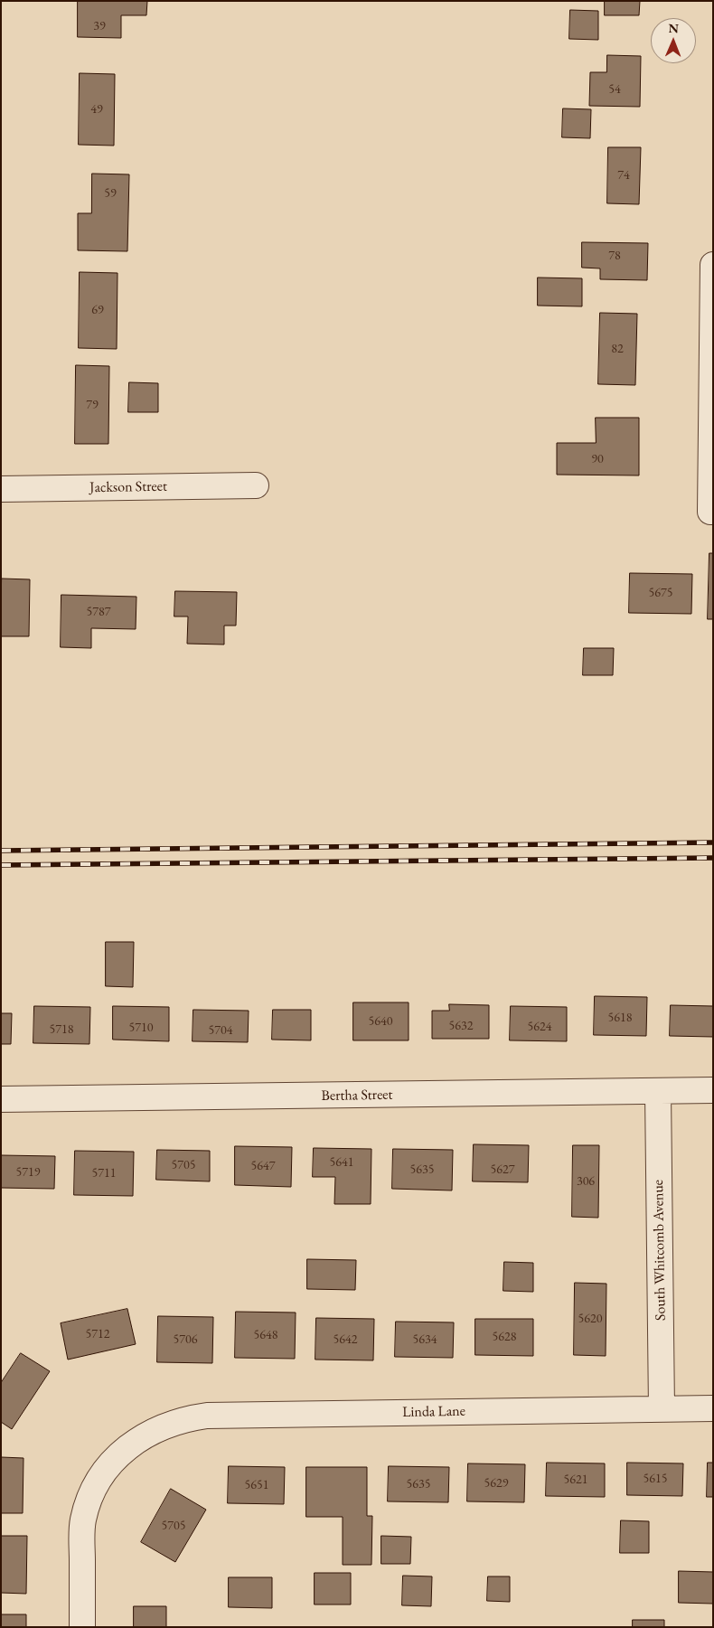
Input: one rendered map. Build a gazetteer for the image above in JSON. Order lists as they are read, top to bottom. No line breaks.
{"streets":{"street":["Jackson Street","Bertha Street","South Whitcomb Avenue","Linda Lane"]},"crossings":[["Bertha Street","South Whitcomb Avenue"],["South Whitcomb Avenue","Linda Lane"]],"house_numbers":["39","54","49","74","59","78","69","82","79","90","5675","5787","5618","5640","5632","5624","5710","5718","5704","5641","5705","5647","5635","5627","5719","5711","306","5620","5712","5648","5628","5706","5642","5634","5615","5621","5629","5635","5651","5705"],"north":"top"}
